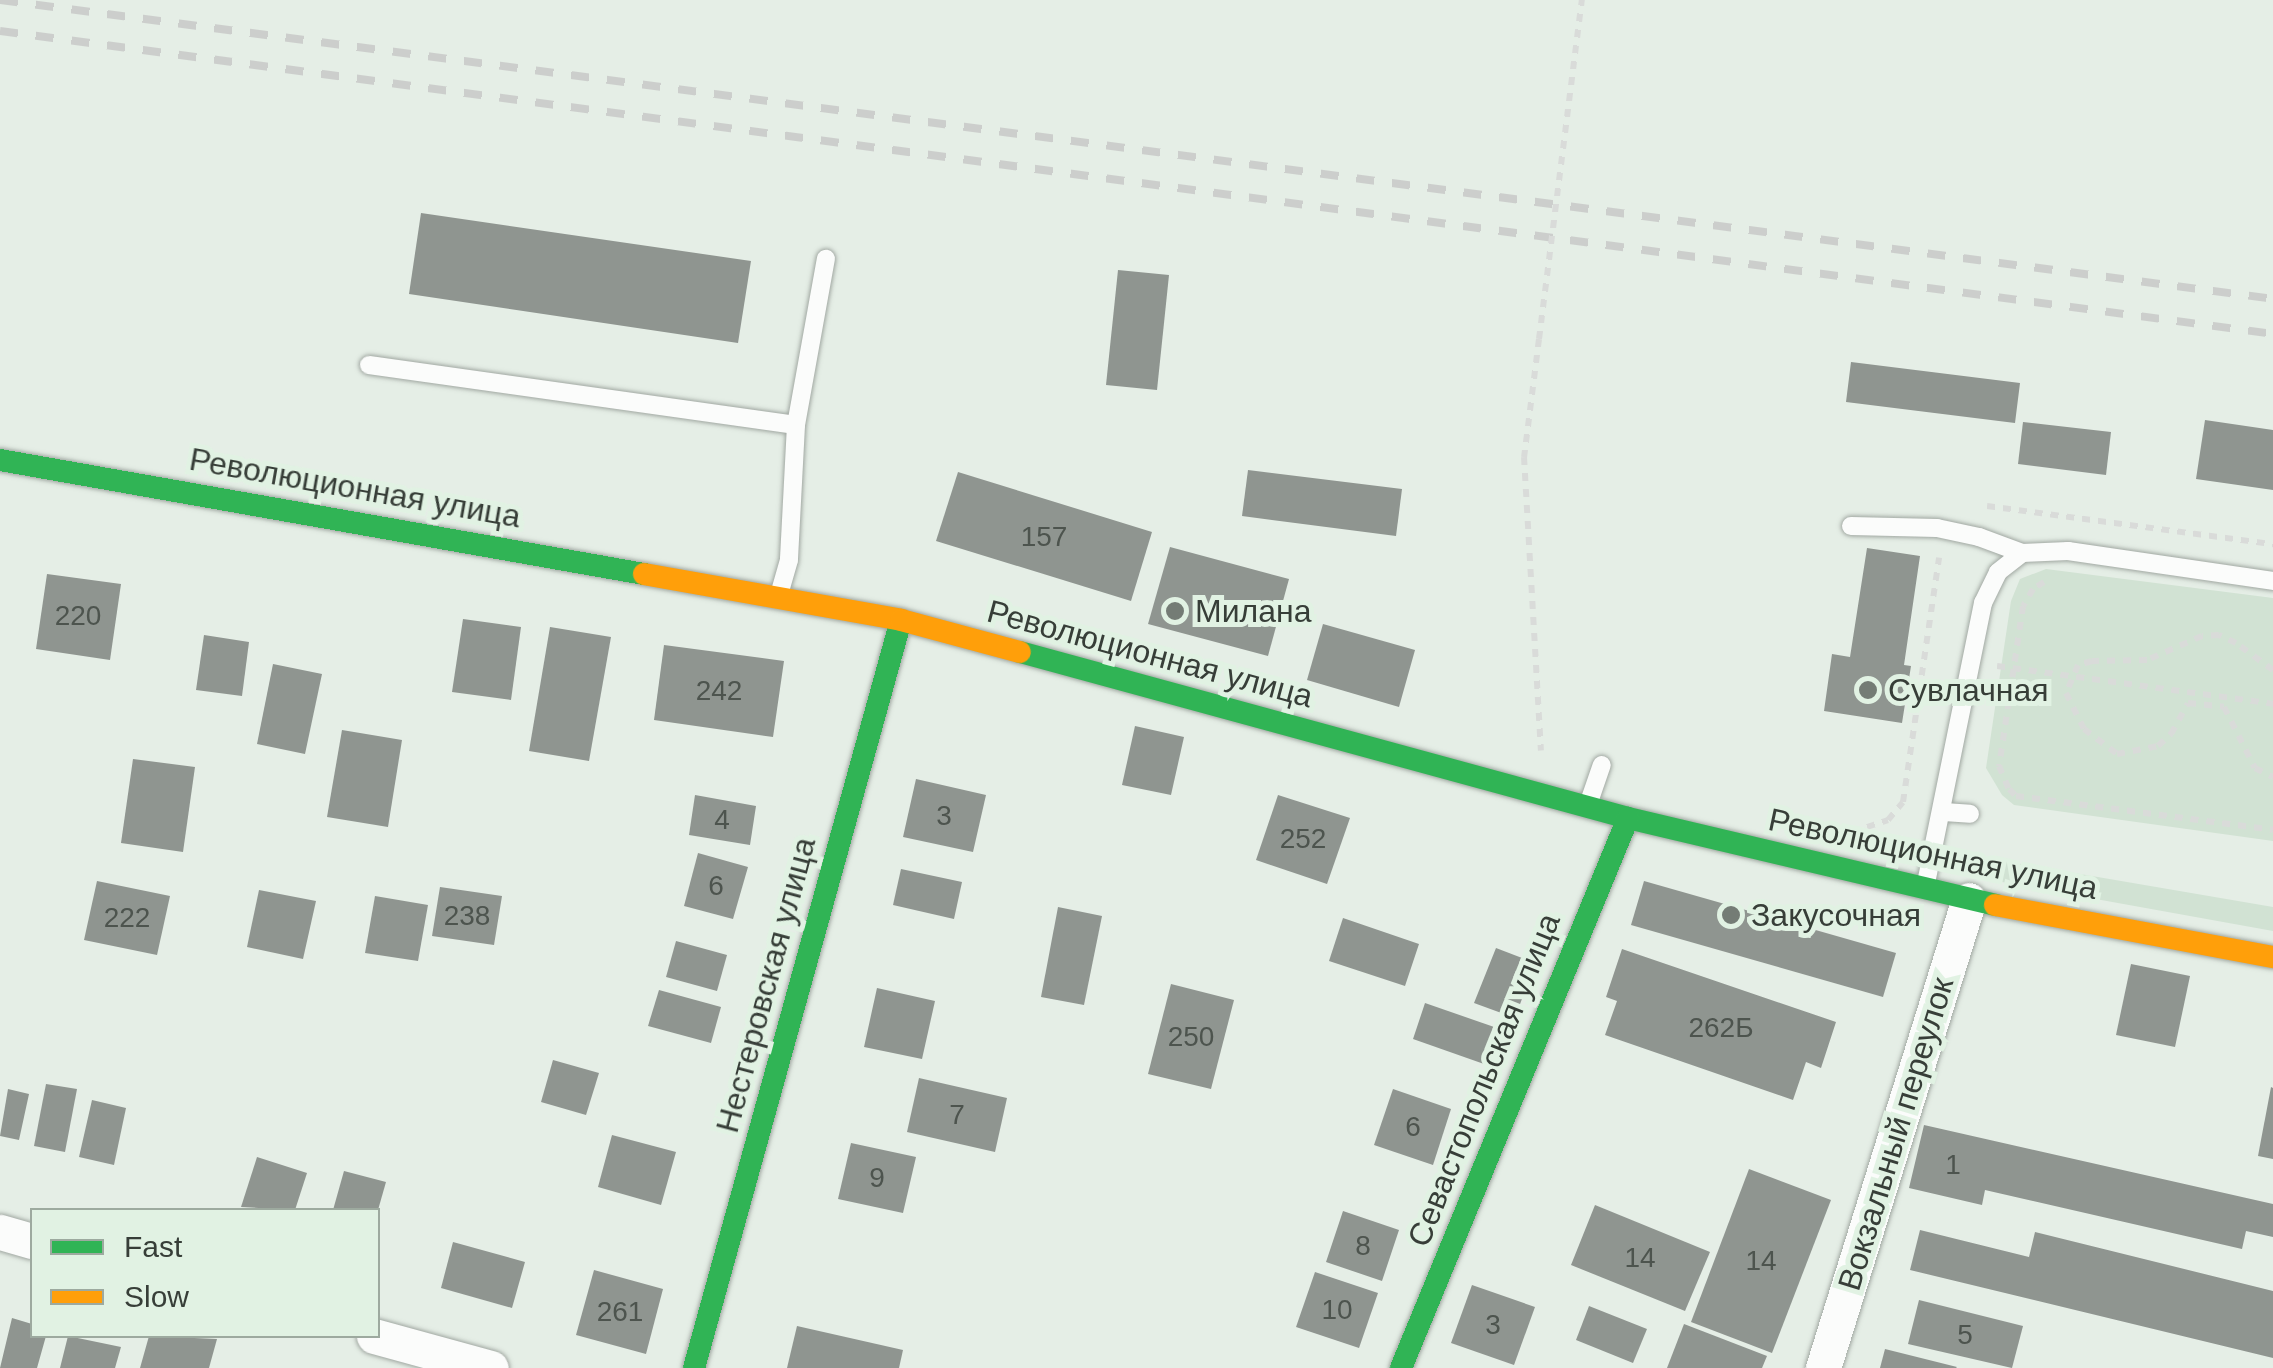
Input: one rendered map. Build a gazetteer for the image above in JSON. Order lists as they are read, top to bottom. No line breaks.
{"streets":{"main road":["Революционная улица","Нестеровская улица","Севастопольская улица"],"street":["Вокзальный переулок"]},"crossings":[["Революционная улица","Нестеровская улица"],["Революционная улица","Севастопольская улица"],["Революционная улица","Вокзальный переулок"]],"places":["Милана","Сувлачная","Закусочная"],"house_numbers":["157","220","242","3","4","252","6","238","222","262Б","250","7","6","1","9","8","14","14","10","261","3","5"],"legend":["Fast","Slow"]}
